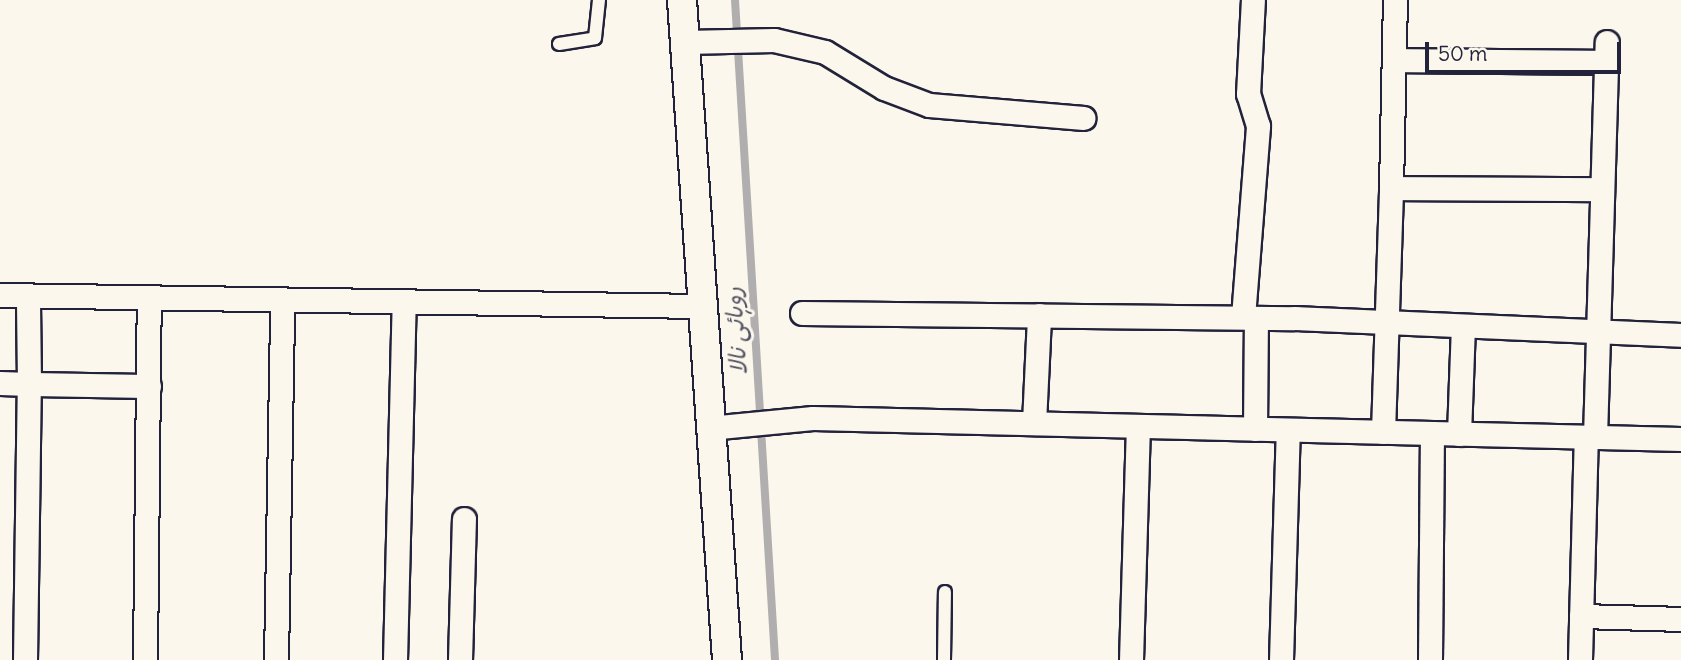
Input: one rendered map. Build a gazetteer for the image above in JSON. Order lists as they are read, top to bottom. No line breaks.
{"water":["روہائی نالا"],"scale_bar":"50 m"}
